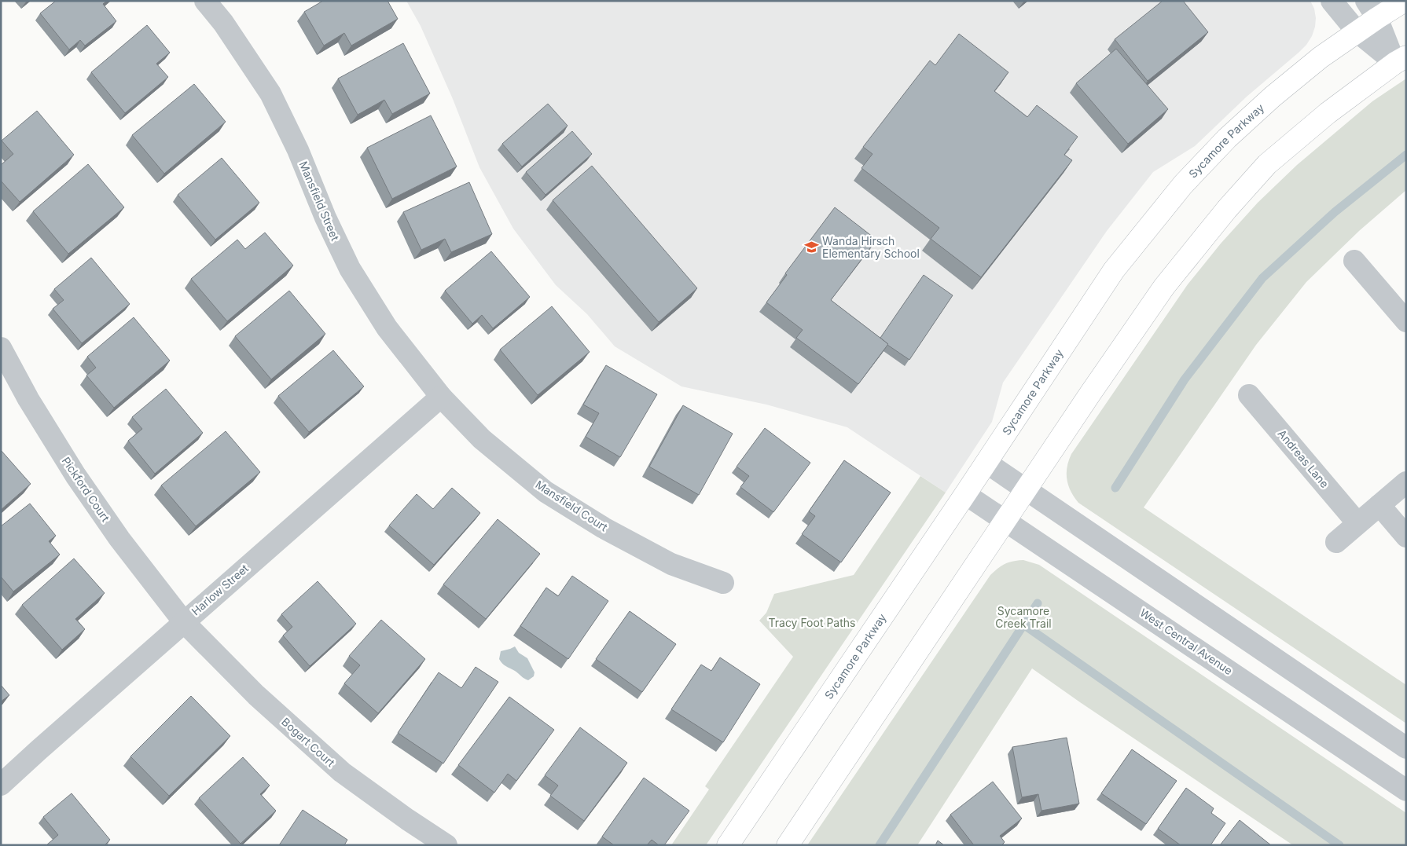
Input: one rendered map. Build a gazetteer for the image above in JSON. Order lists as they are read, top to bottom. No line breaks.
{"streets":{"main road":["Sycamore Parkway"],"street":["Mansfield Street","Andreas Lane","Pickford Court","Mansfield Court","Harlow Street","West Central Avenue","Bogart Court"]},"crossings":[["Sycamore Parkway","West Central Avenue"],["Mansfield Street","Mansfield Court"],["Mansfield Street","Harlow Street"],["Pickford Court","Harlow Street"],["Pickford Court","Bogart Court"],["Mansfield Court","Harlow Street"],["Harlow Street","Bogart Court"]],"parks":["Sycamore Creek Trail","Tracy Foot Paths"],"places":{"school or university":["Wanda Hirsch Elementary School"]}}
